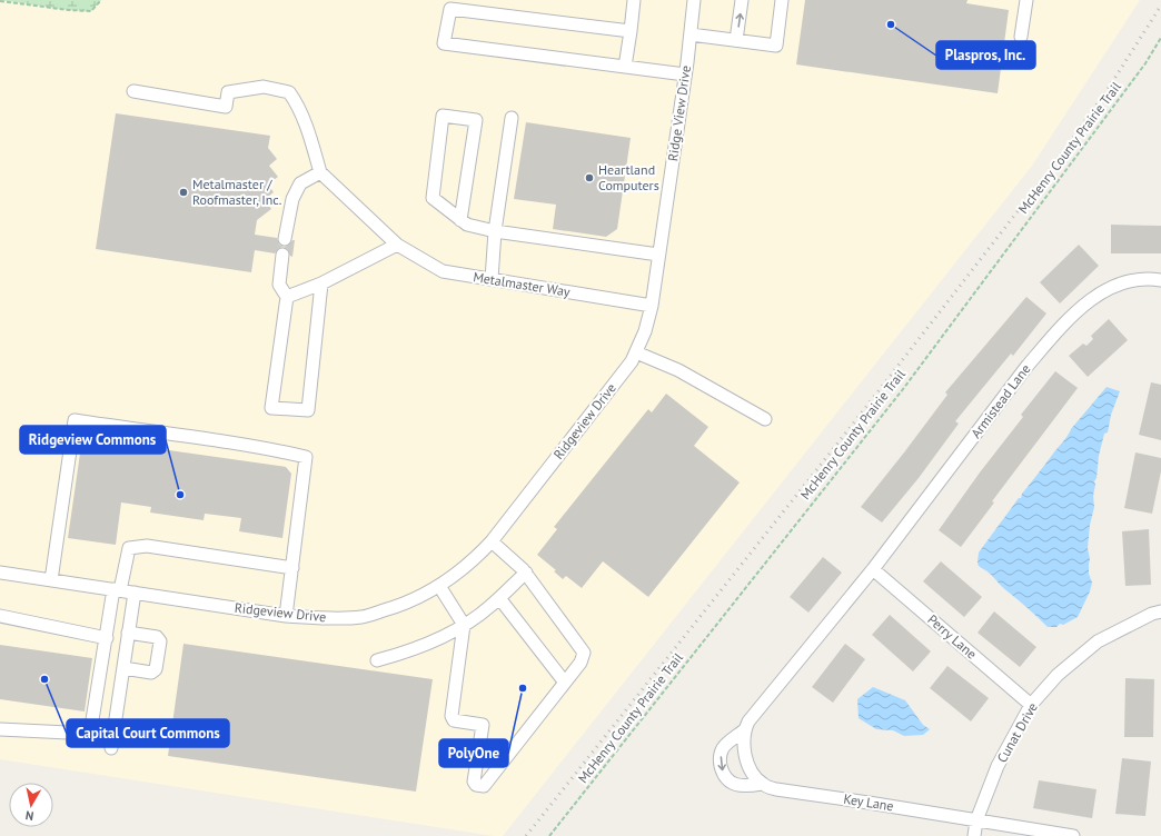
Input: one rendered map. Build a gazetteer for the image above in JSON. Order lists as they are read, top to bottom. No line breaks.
{"streets":{"street":["Ridge View Drive","Metalmaster Way","Armistead Lane","Ridgeview Drive","Perry Lane","Cunat Drive","Key Lane"],"path":["McHenry County Prairie Trail"]},"crossings":[["Ridge View Drive","Metalmaster Way"],["Ridge View Drive","Ridgeview Drive"],["Metalmaster Way","Ridgeview Drive"],["Armistead Lane","Perry Lane"],["Armistead Lane","Key Lane"],["Perry Lane","Cunat Drive"],["Perry Lane","Key Lane"],["Cunat Drive","Key Lane"]],"places":["Plaspros, Inc.","Heartland Computers","Metalmaster / Roofmaster, Inc.","Ridgeview Commons","Capital Court Commons","PolyOne"],"north":"bottom"}
